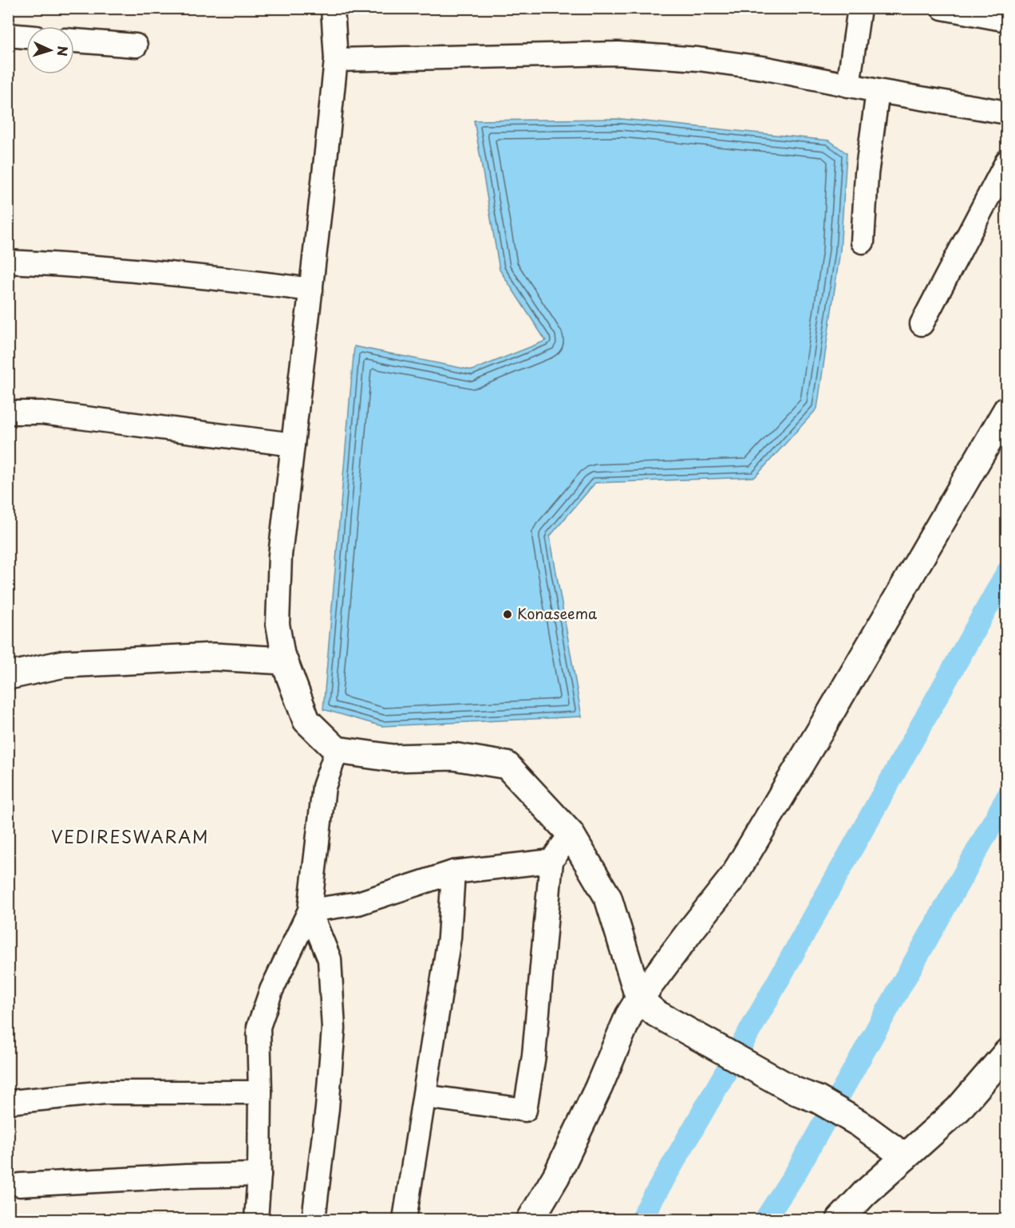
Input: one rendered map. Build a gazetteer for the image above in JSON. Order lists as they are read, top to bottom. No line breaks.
{"districts":["VEDIRESWARAM"],"places":["Konaseema"],"north":"right"}
